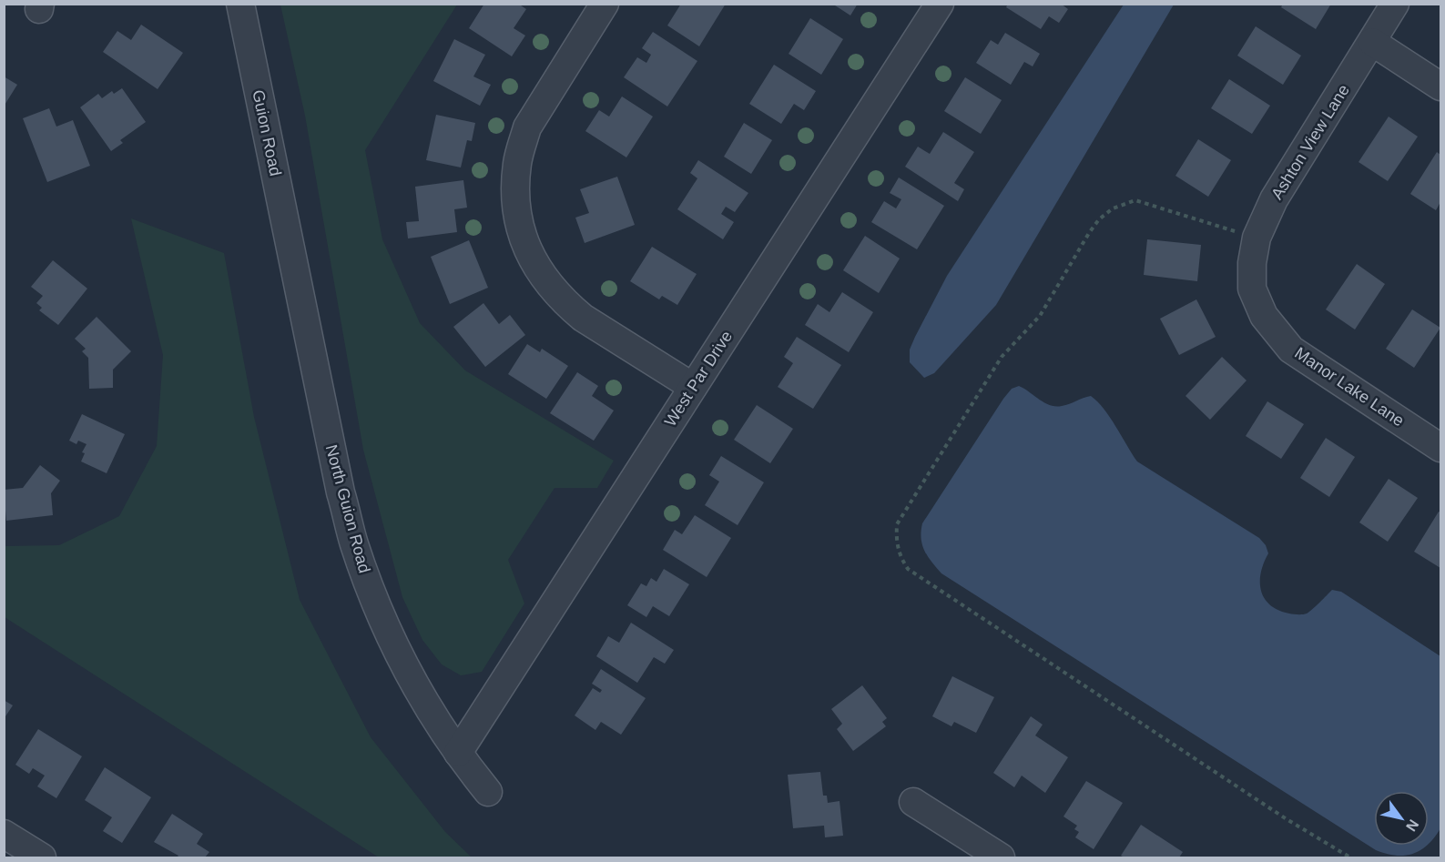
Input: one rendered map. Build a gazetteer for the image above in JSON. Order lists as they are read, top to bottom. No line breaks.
{"streets":{"street":["Guion Road","Ashton View Lane","West Par Drive","Manor Lake Lane","North Guion Road"]},"crossings":[["Guion Road","North Guion Road"],["Ashton View Lane","Manor Lake Lane"],["West Par Drive","North Guion Road"]],"north":"bottom right"}
